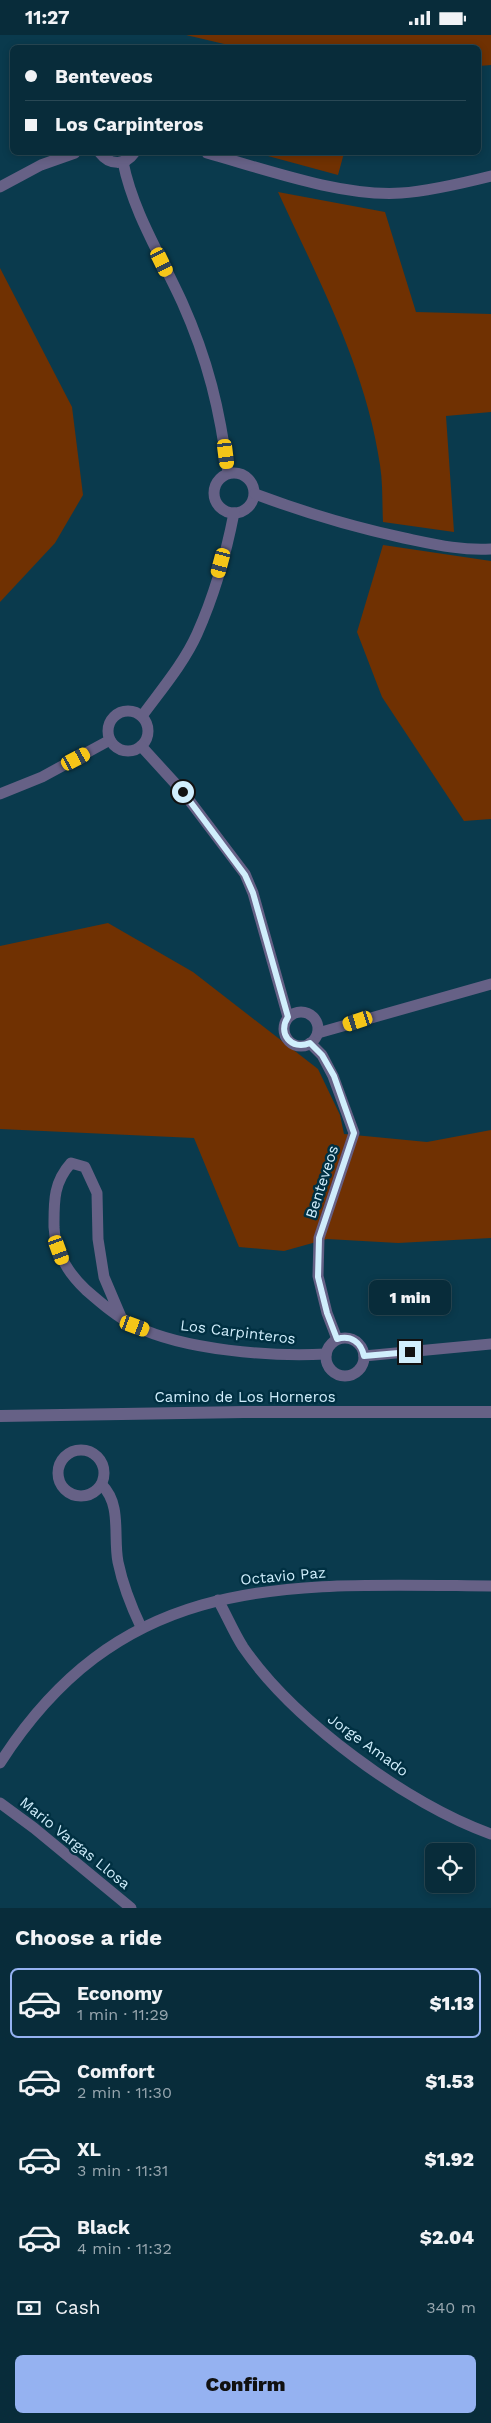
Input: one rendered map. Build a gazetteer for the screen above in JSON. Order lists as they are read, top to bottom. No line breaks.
{"streets":{"street":["Benteveos","Los Carpinteros","Camino de Los Horneros","Octavio Paz","Jorge Amado","Mario Vargas Llosa"]},"crossings":[["Benteveos","Los Carpinteros"],["Octavio Paz","Jorge Amado"]],"page":{"status":"11:27","banner":["Benteveos","Los Carpinteros"],"bubble":"1 min","heading":"Choose a ride","list":[{"name":"Economy","note":"1 min · 11:29","value":"$1.13"},{"name":"Comfort","note":"2 min · 11:30","value":"$1.53"},{"name":"XL","note":"3 min · 11:31","value":"$1.92"},{"name":"Black","note":"4 min · 11:32","value":"$2.04"}],"pay":["Cash","340 m"],"buttons":"Confirm"}}
